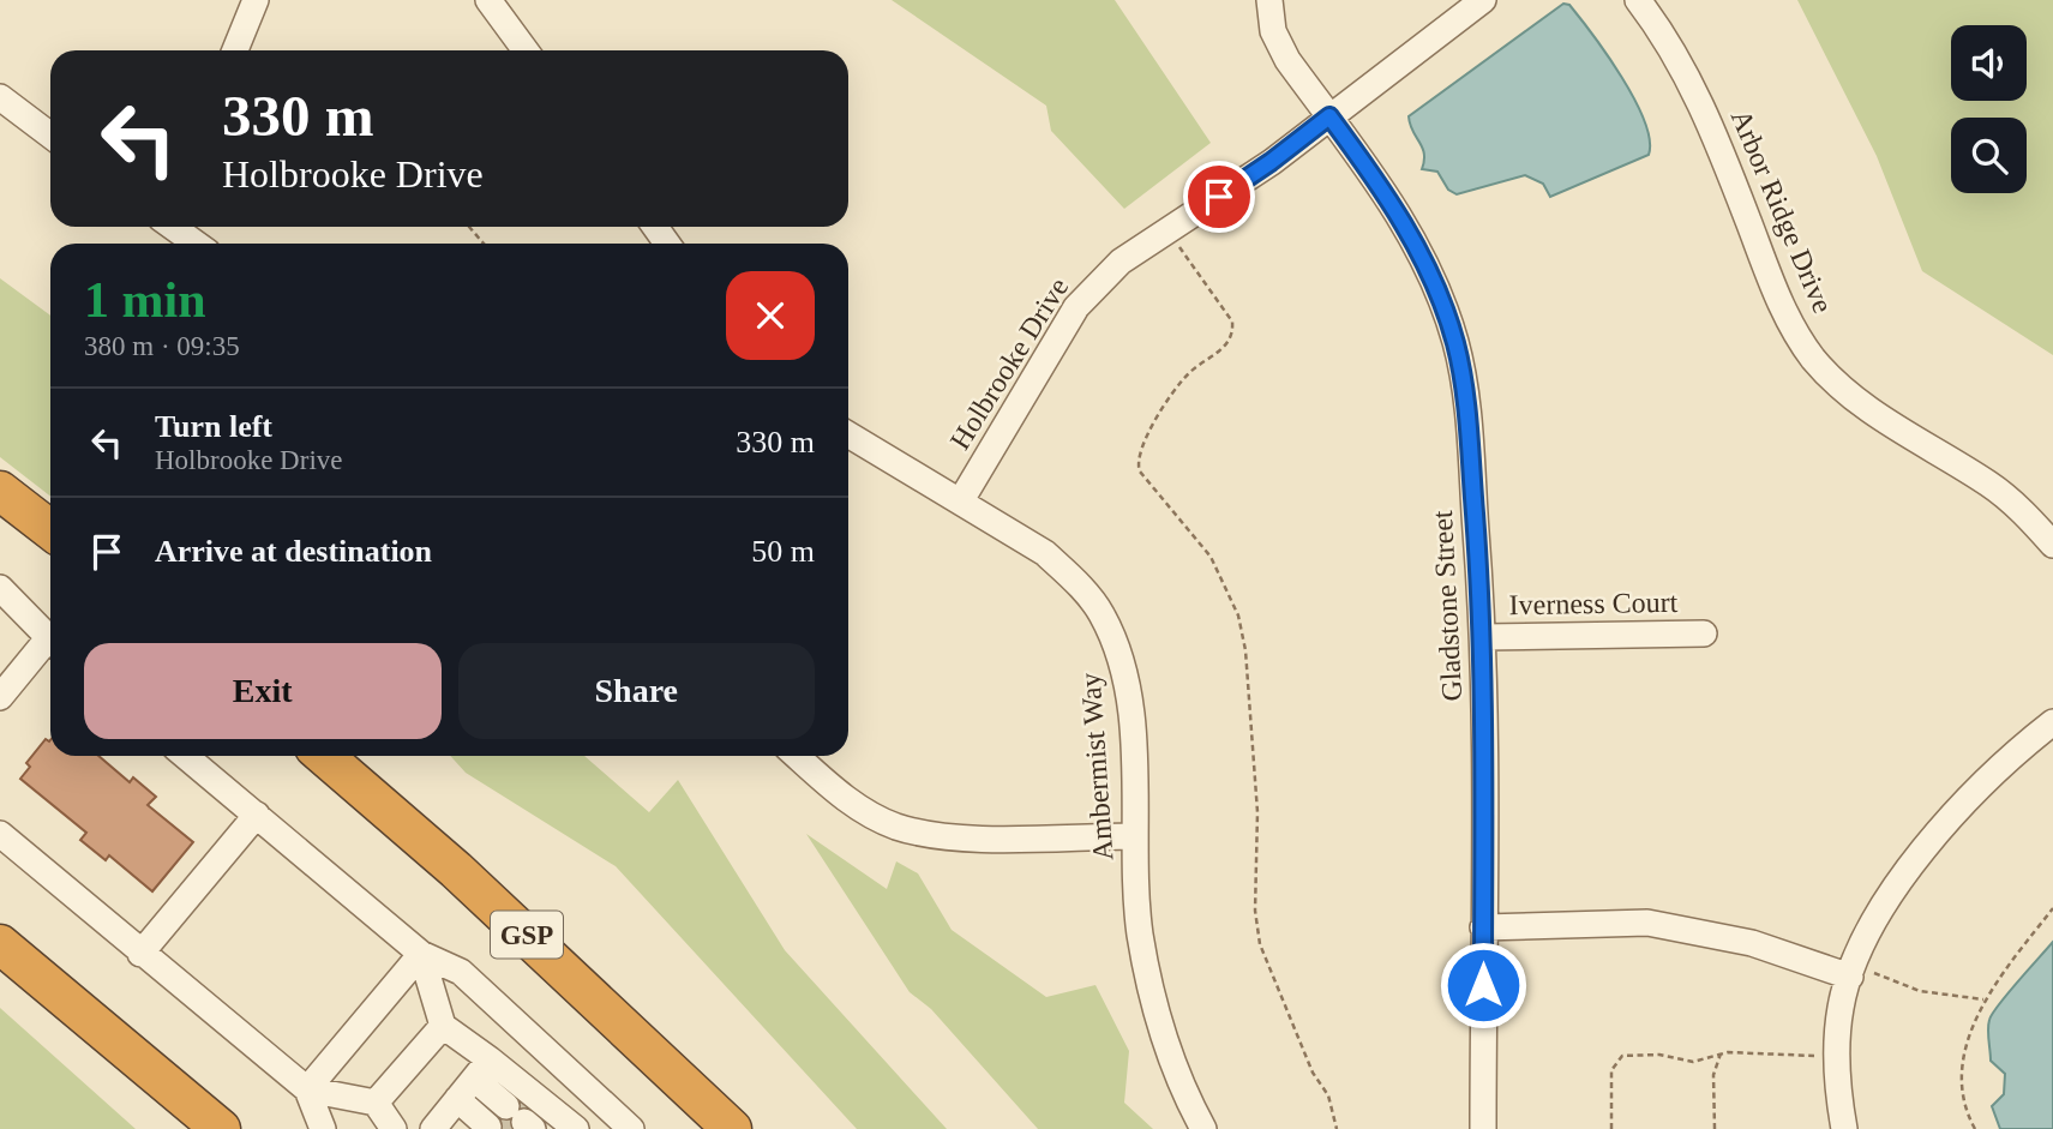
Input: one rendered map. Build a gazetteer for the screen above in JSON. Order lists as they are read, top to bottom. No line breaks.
{"streets":{"highway":["GSP"],"street":["Arbor Ridge Drive","Holbrooke Drive","Iverness Court","Gladstone Street","Ambermist Way"]},"crossings":[["Holbrooke Drive","Gladstone Street"],["Holbrooke Drive","Ambermist Way"],["Iverness Court","Gladstone Street"]],"page":{"turn":["330 m","Holbrooke Drive"],"heading":["1 min","380 m · 09:35"],"list":[{"name":"Turn left","note":"Holbrooke Drive","value":"330 m"},{"name":"Arrive at destination","value":"50 m"}],"buttons":["Exit","Share"]}}
